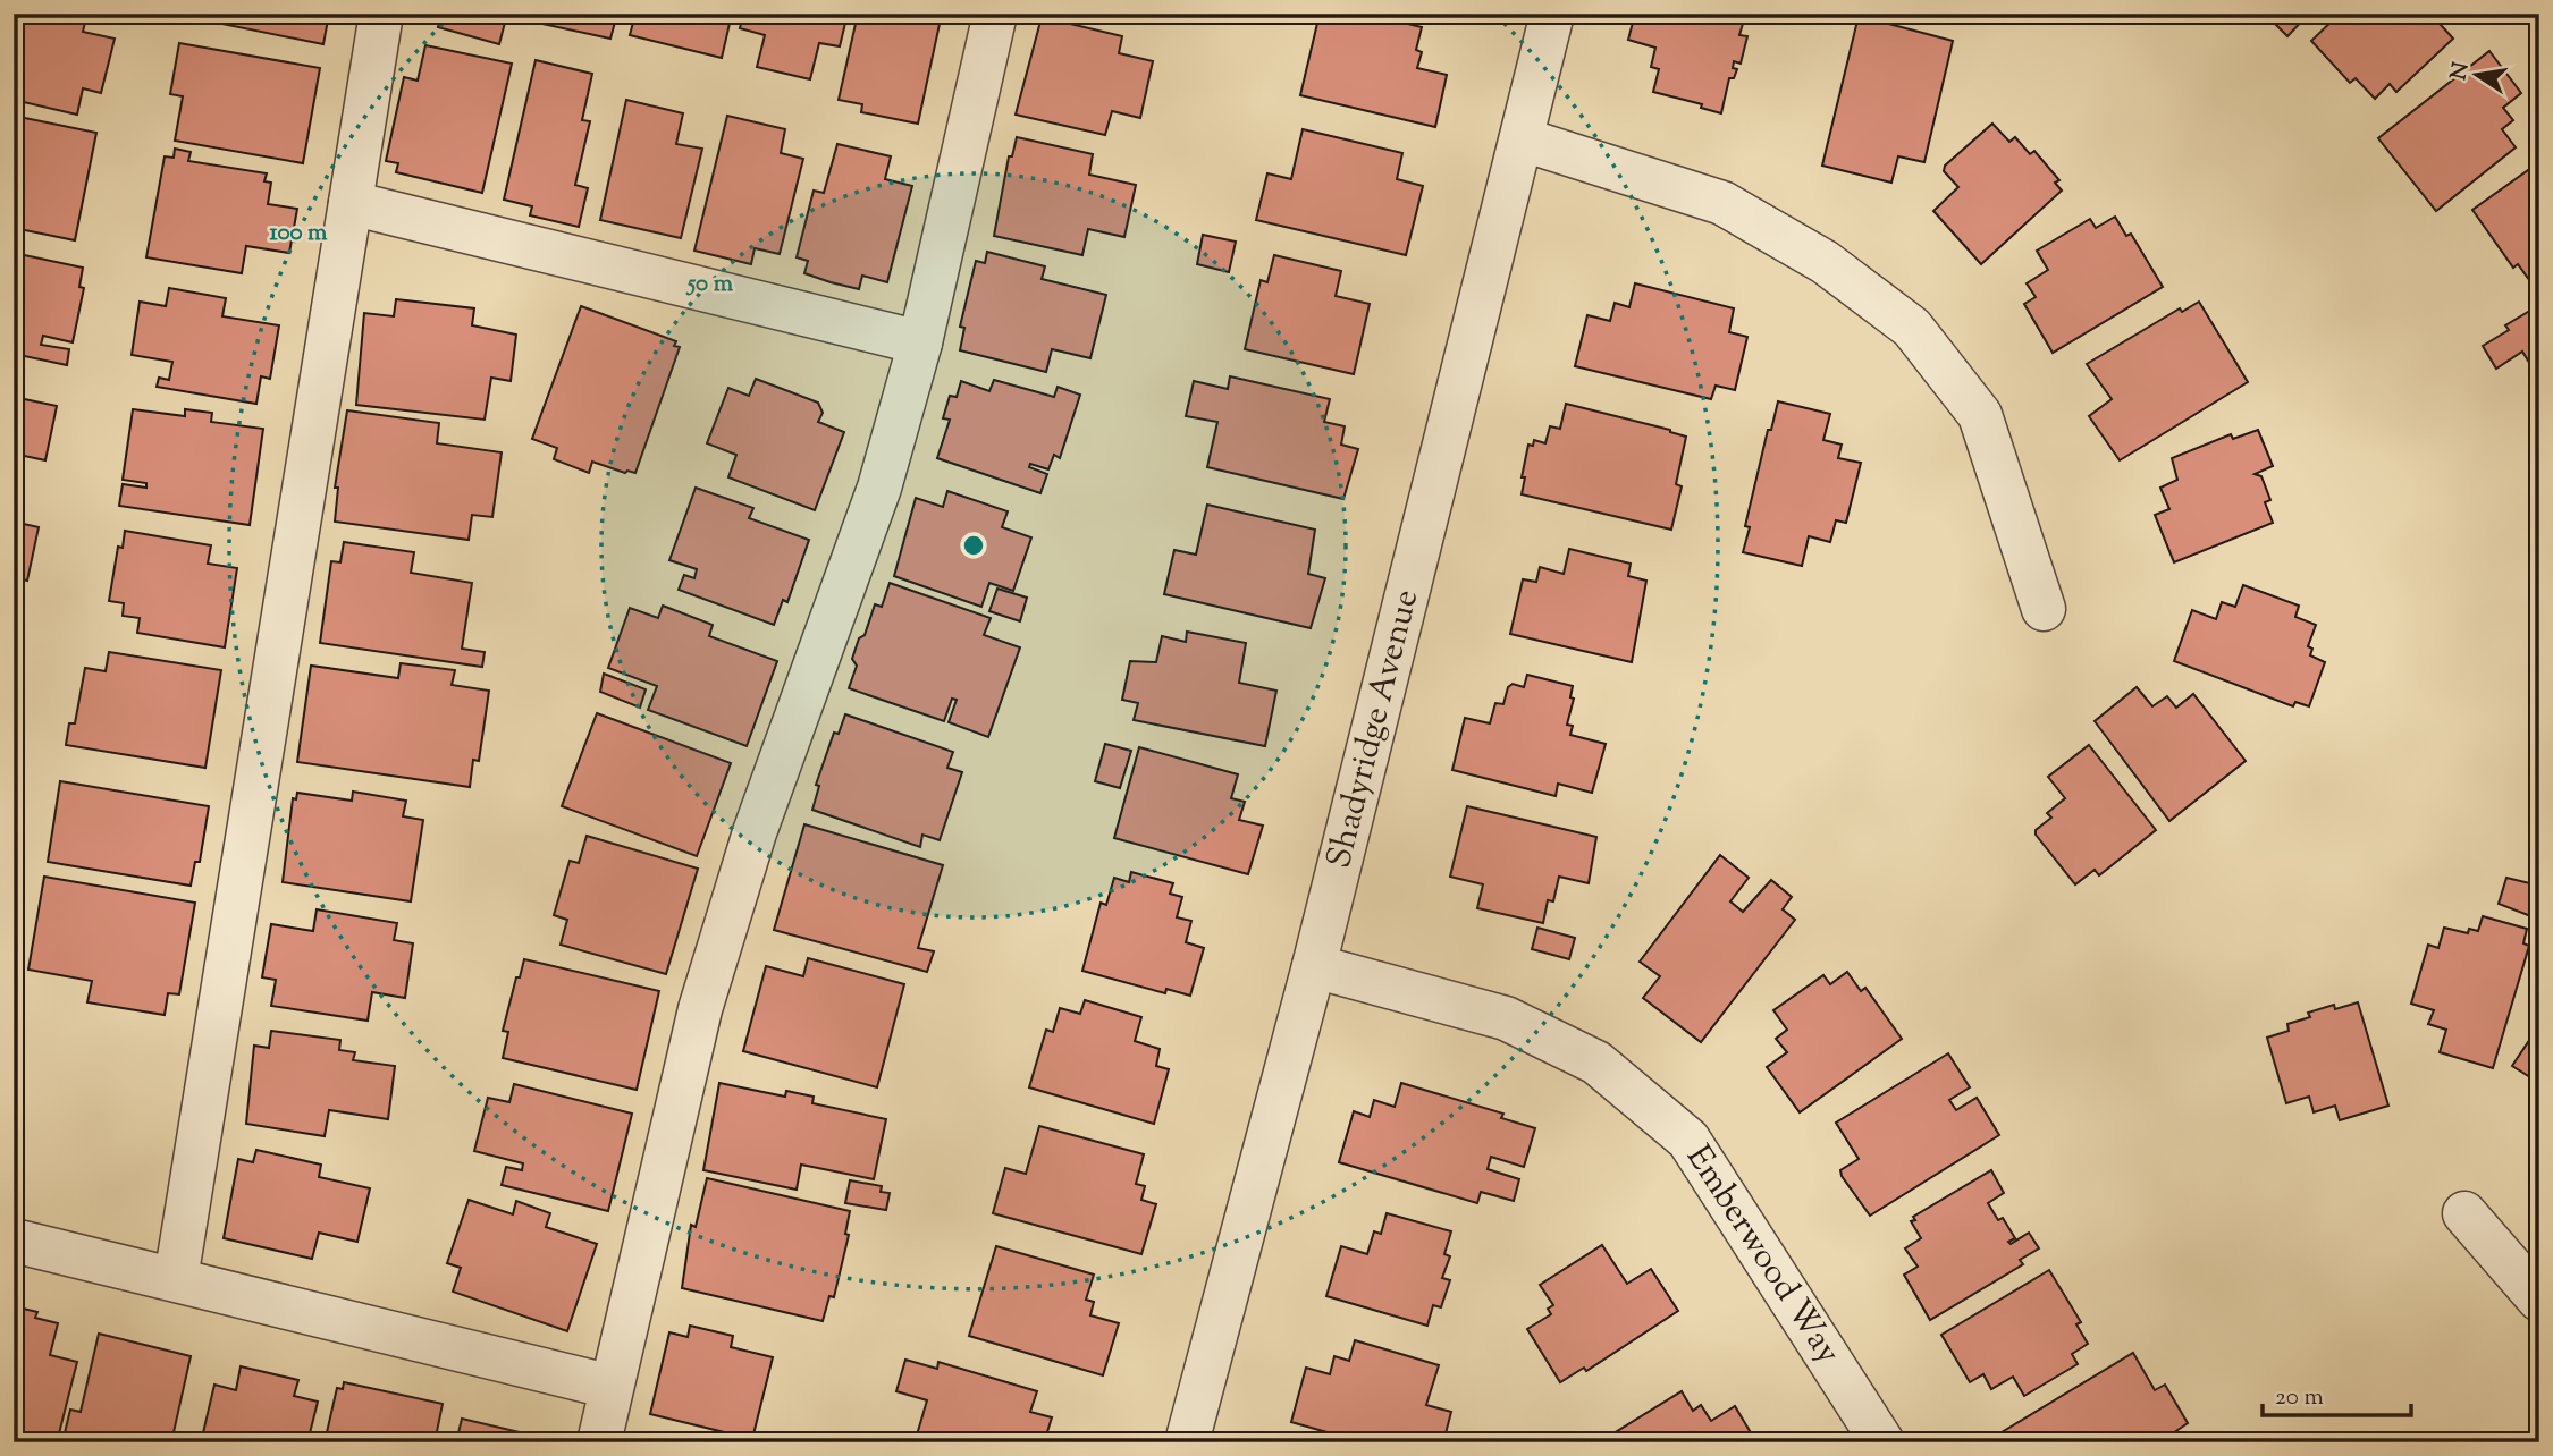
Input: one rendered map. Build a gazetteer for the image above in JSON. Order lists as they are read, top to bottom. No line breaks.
{"streets":{"street":["Shadyridge Avenue","Emberwood Way"]},"crossings":[["Shadyridge Avenue","Emberwood Way"]],"scale_bar":"20 m","north":"left","rings":["100 m","50 m"]}
